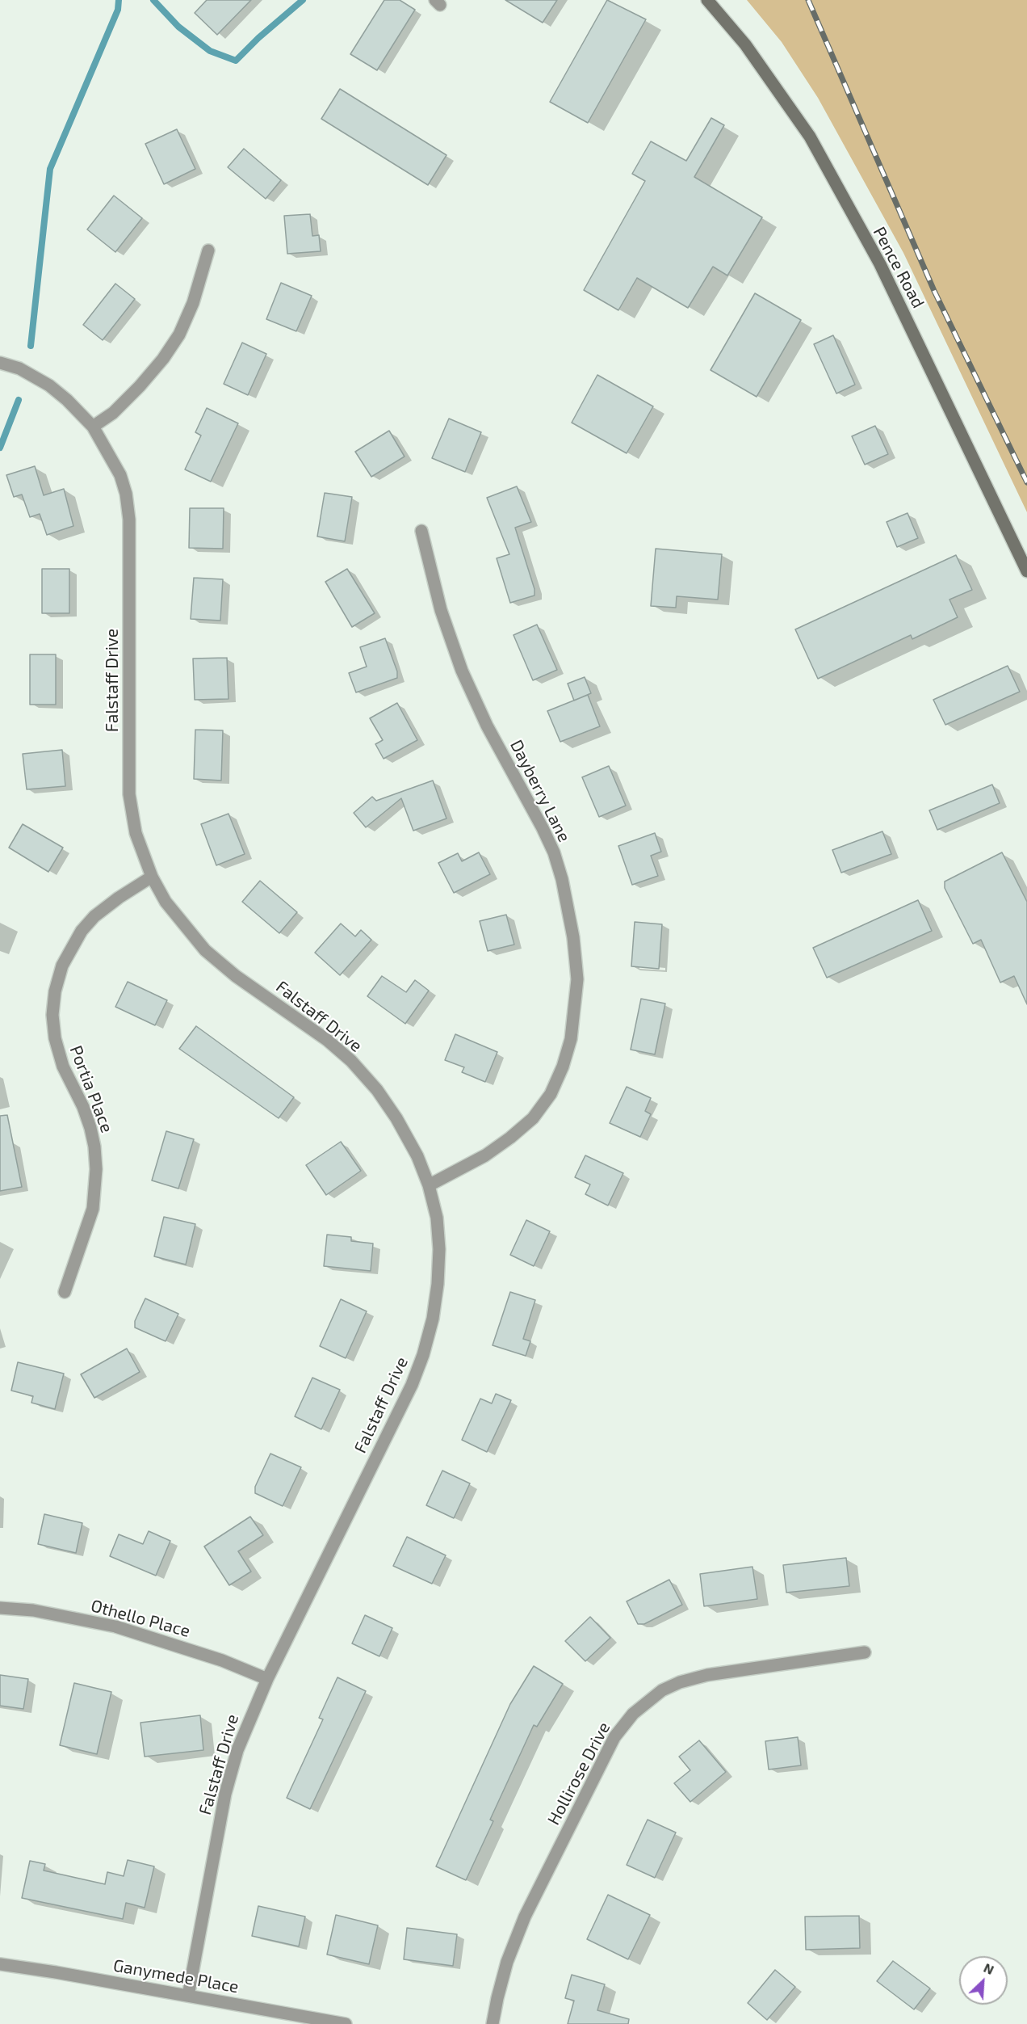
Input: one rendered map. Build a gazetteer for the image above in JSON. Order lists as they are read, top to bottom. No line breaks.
{"streets":{"street":["Pence Road","Falstaff Drive","Dayberry Lane","Portia Place","Othello Place","Hollirose Drive","Ganymede Place"]},"crossings":[["Falstaff Drive","Dayberry Lane"],["Falstaff Drive","Portia Place"],["Falstaff Drive","Othello Place"],["Falstaff Drive","Ganymede Place"]],"north":"top right"}
